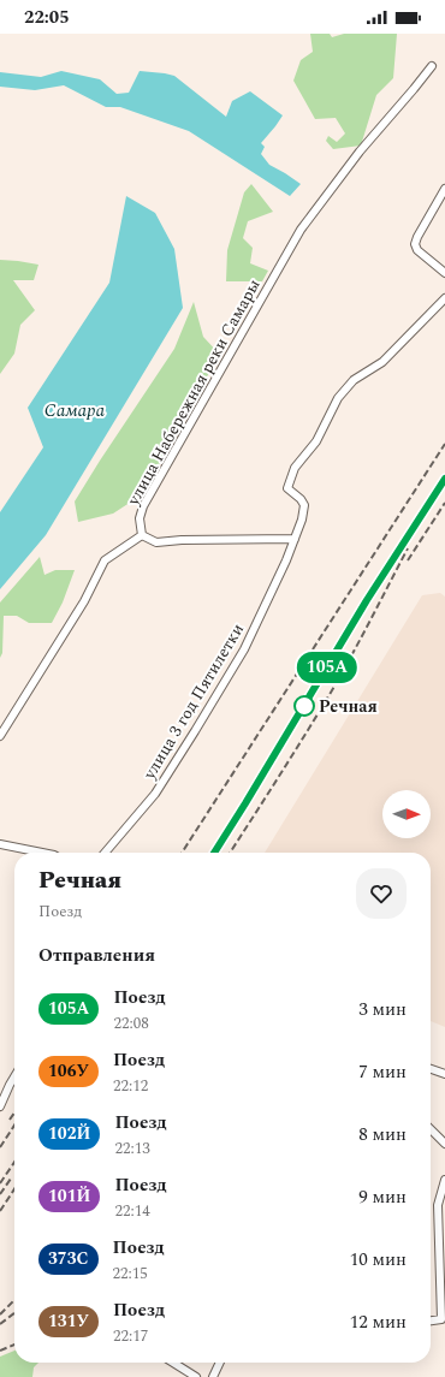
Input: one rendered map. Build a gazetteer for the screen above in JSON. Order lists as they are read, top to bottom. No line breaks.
{"streets":{"street":["улица Набережная реки Самары","улица 3 год Пятилетки"]},"water":["Самара"],"places":["Речная"],"north":"right","page":{"status":"22:05","on_map":"105А","heading":[["Речная","Поезд"],"Отправления"],"list":[{"mark":"105А","name":"Поезд","note":"22:08","value":"3 мин"},{"mark":"106У","name":"Поезд","note":"22:12","value":"7 мин"},{"mark":"102Й","name":"Поезд","note":"22:13","value":"8 мин"},{"mark":"101Й","name":"Поезд","note":"22:14","value":"9 мин"},{"mark":"373C","name":"Поезд","note":"22:15","value":"10 мин"},{"mark":"131У","name":"Поезд","note":"22:17","value":"12 мин"}]}}
